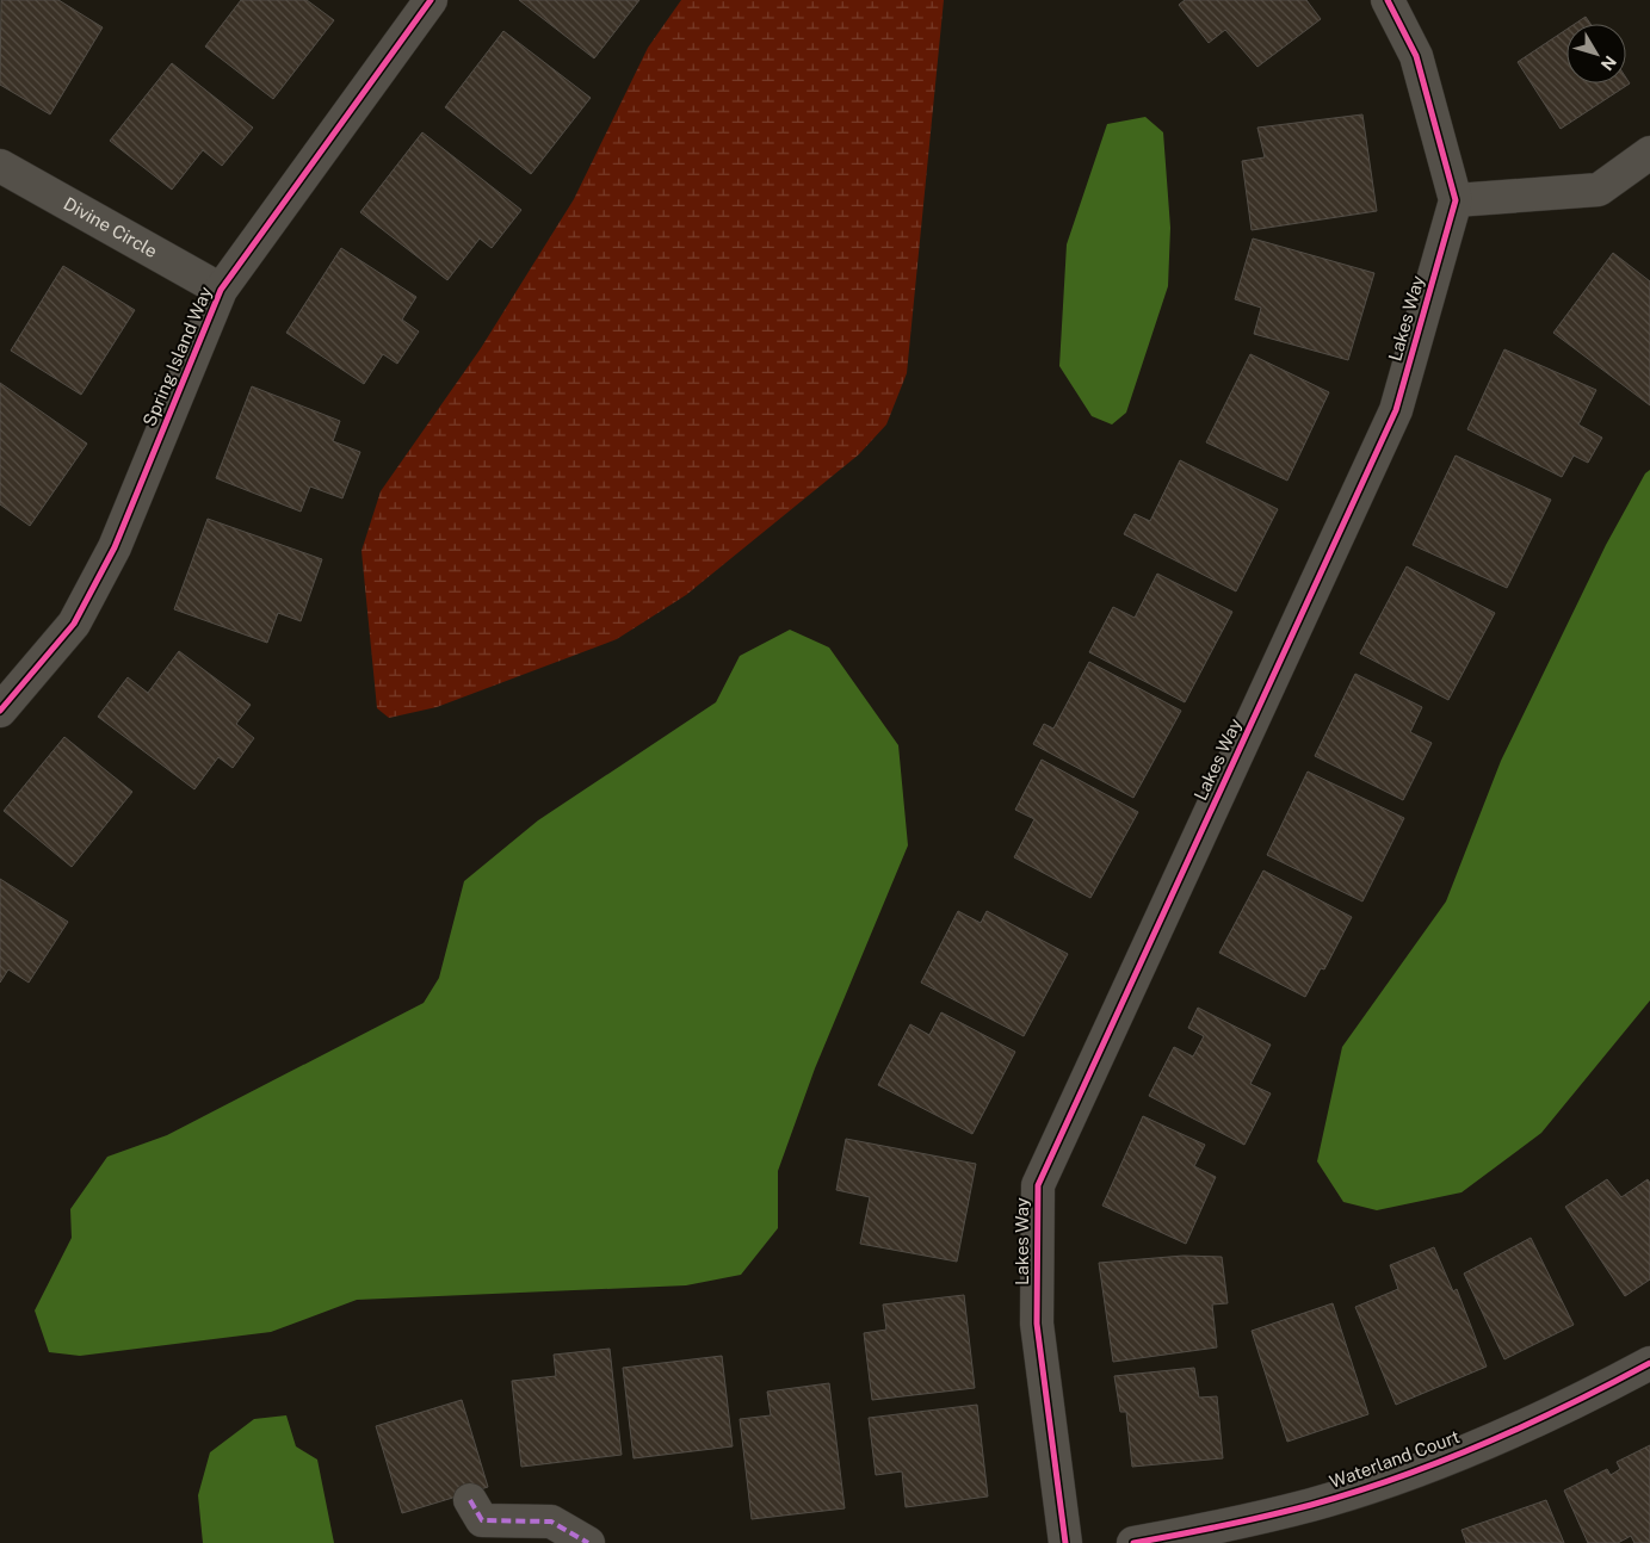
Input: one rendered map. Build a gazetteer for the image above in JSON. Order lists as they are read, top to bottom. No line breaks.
{"streets":{"street":["Divine Circle","Lakes Way","Spring Island Way","Waterland Court"]},"crossings":[["Divine Circle","Spring Island Way"]],"north":"bottom right"}
